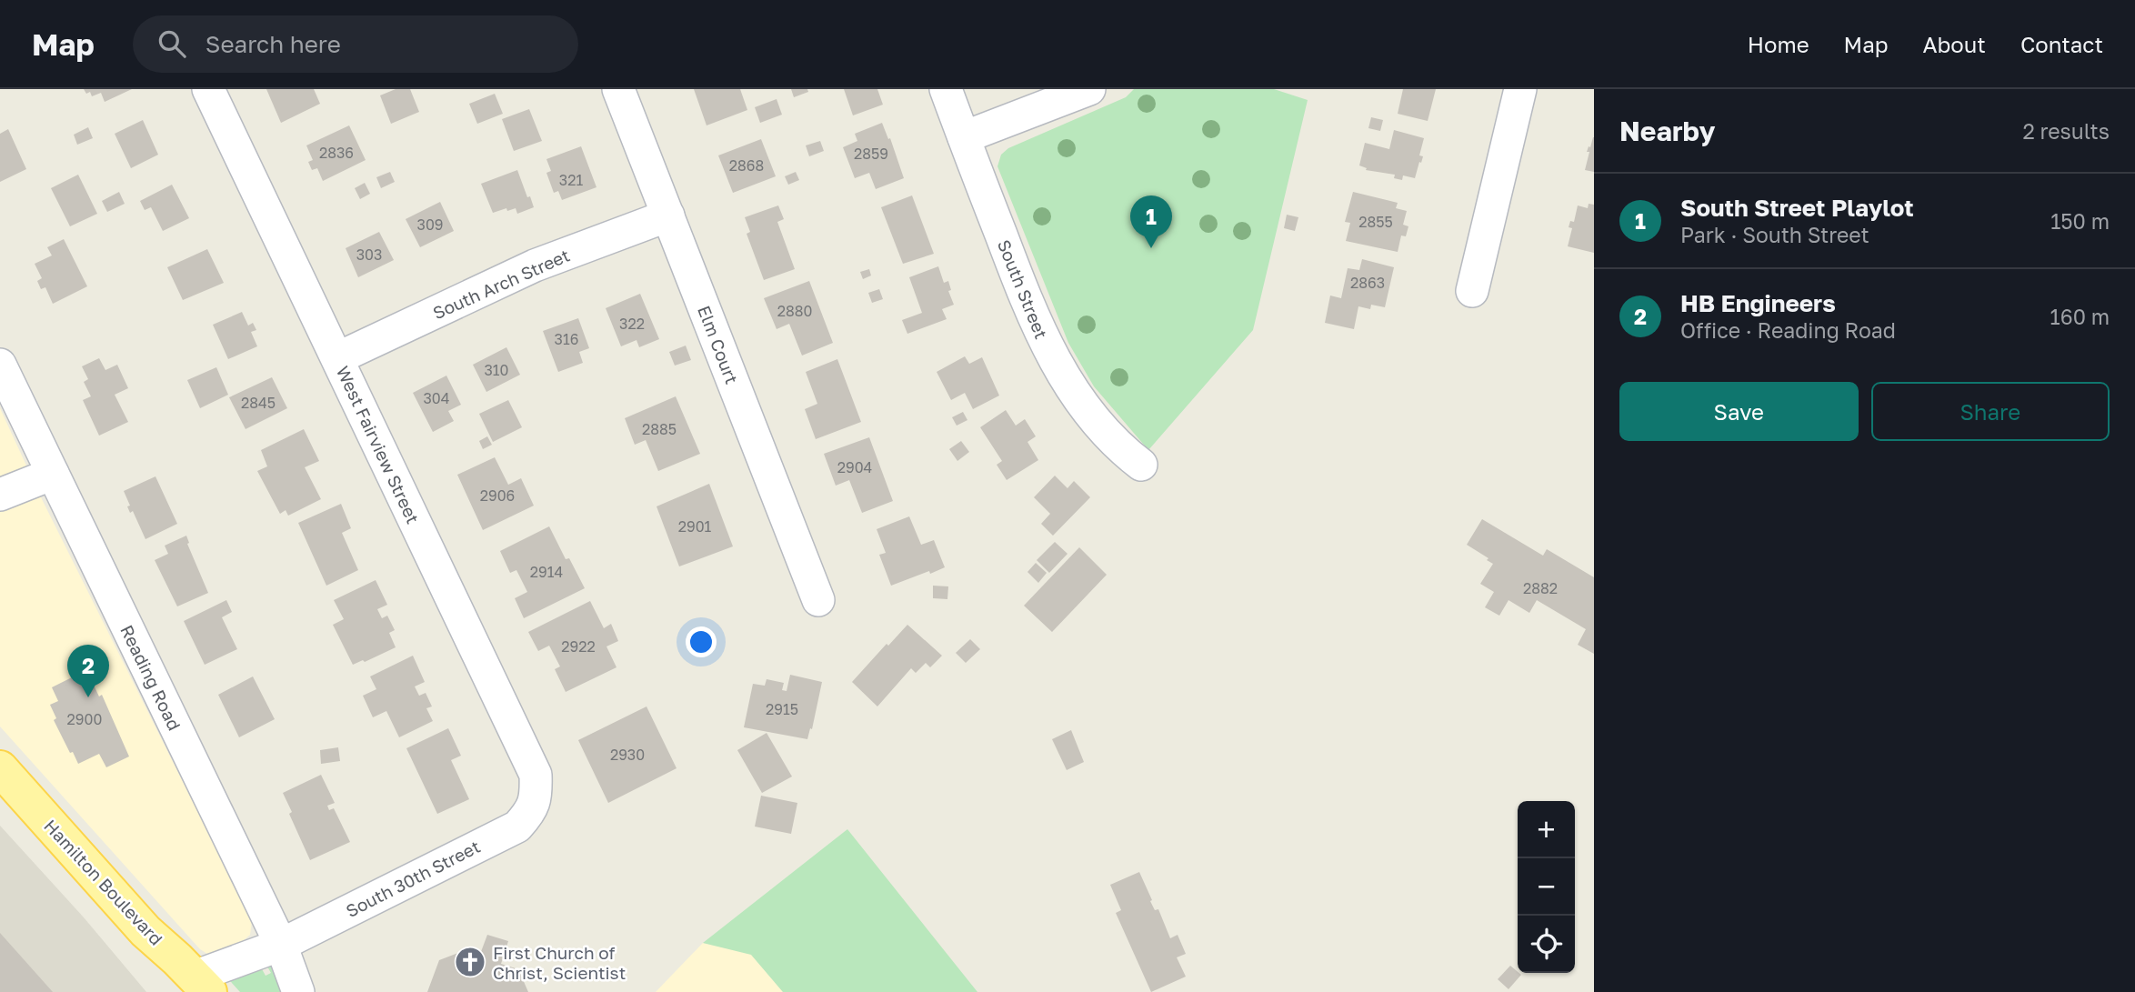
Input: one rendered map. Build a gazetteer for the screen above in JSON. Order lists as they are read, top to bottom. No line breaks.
{"streets":{"main road":["Hamilton Boulevard"],"street":["South Arch Street","South Street","Elm Court","West Fairview Street","Reading Road","South 30th Street"]},"crossings":[["South Arch Street","Elm Court"],["South Arch Street","West Fairview Street"],["West Fairview Street","South 30th Street"],["Reading Road","South 30th Street"],["South 30th Street","Hamilton Boulevard"]],"places":{"church":["First Church of Christ, Scientist"]},"house_numbers":["2836","2859","2868","321","2855","309","303","2863","2880","322","316","310","304","2845","2885","2904","2906","2901","2914","2882","2922","2915","2900","2930"],"page":{"header":"Map","search":"Search here","nav":["Home","Map","About","Contact"],"heading":["Nearby","2 results"],"list":[{"mark":"1","name":"South Street Playlot","note":"Park · South Street","value":"150 m"},{"mark":"2","name":"HB Engineers","note":"Office · Reading Road","value":"160 m"}],"pins":["1","2"],"buttons":["Save","Share"],"map_buttons":["+","−"]}}
